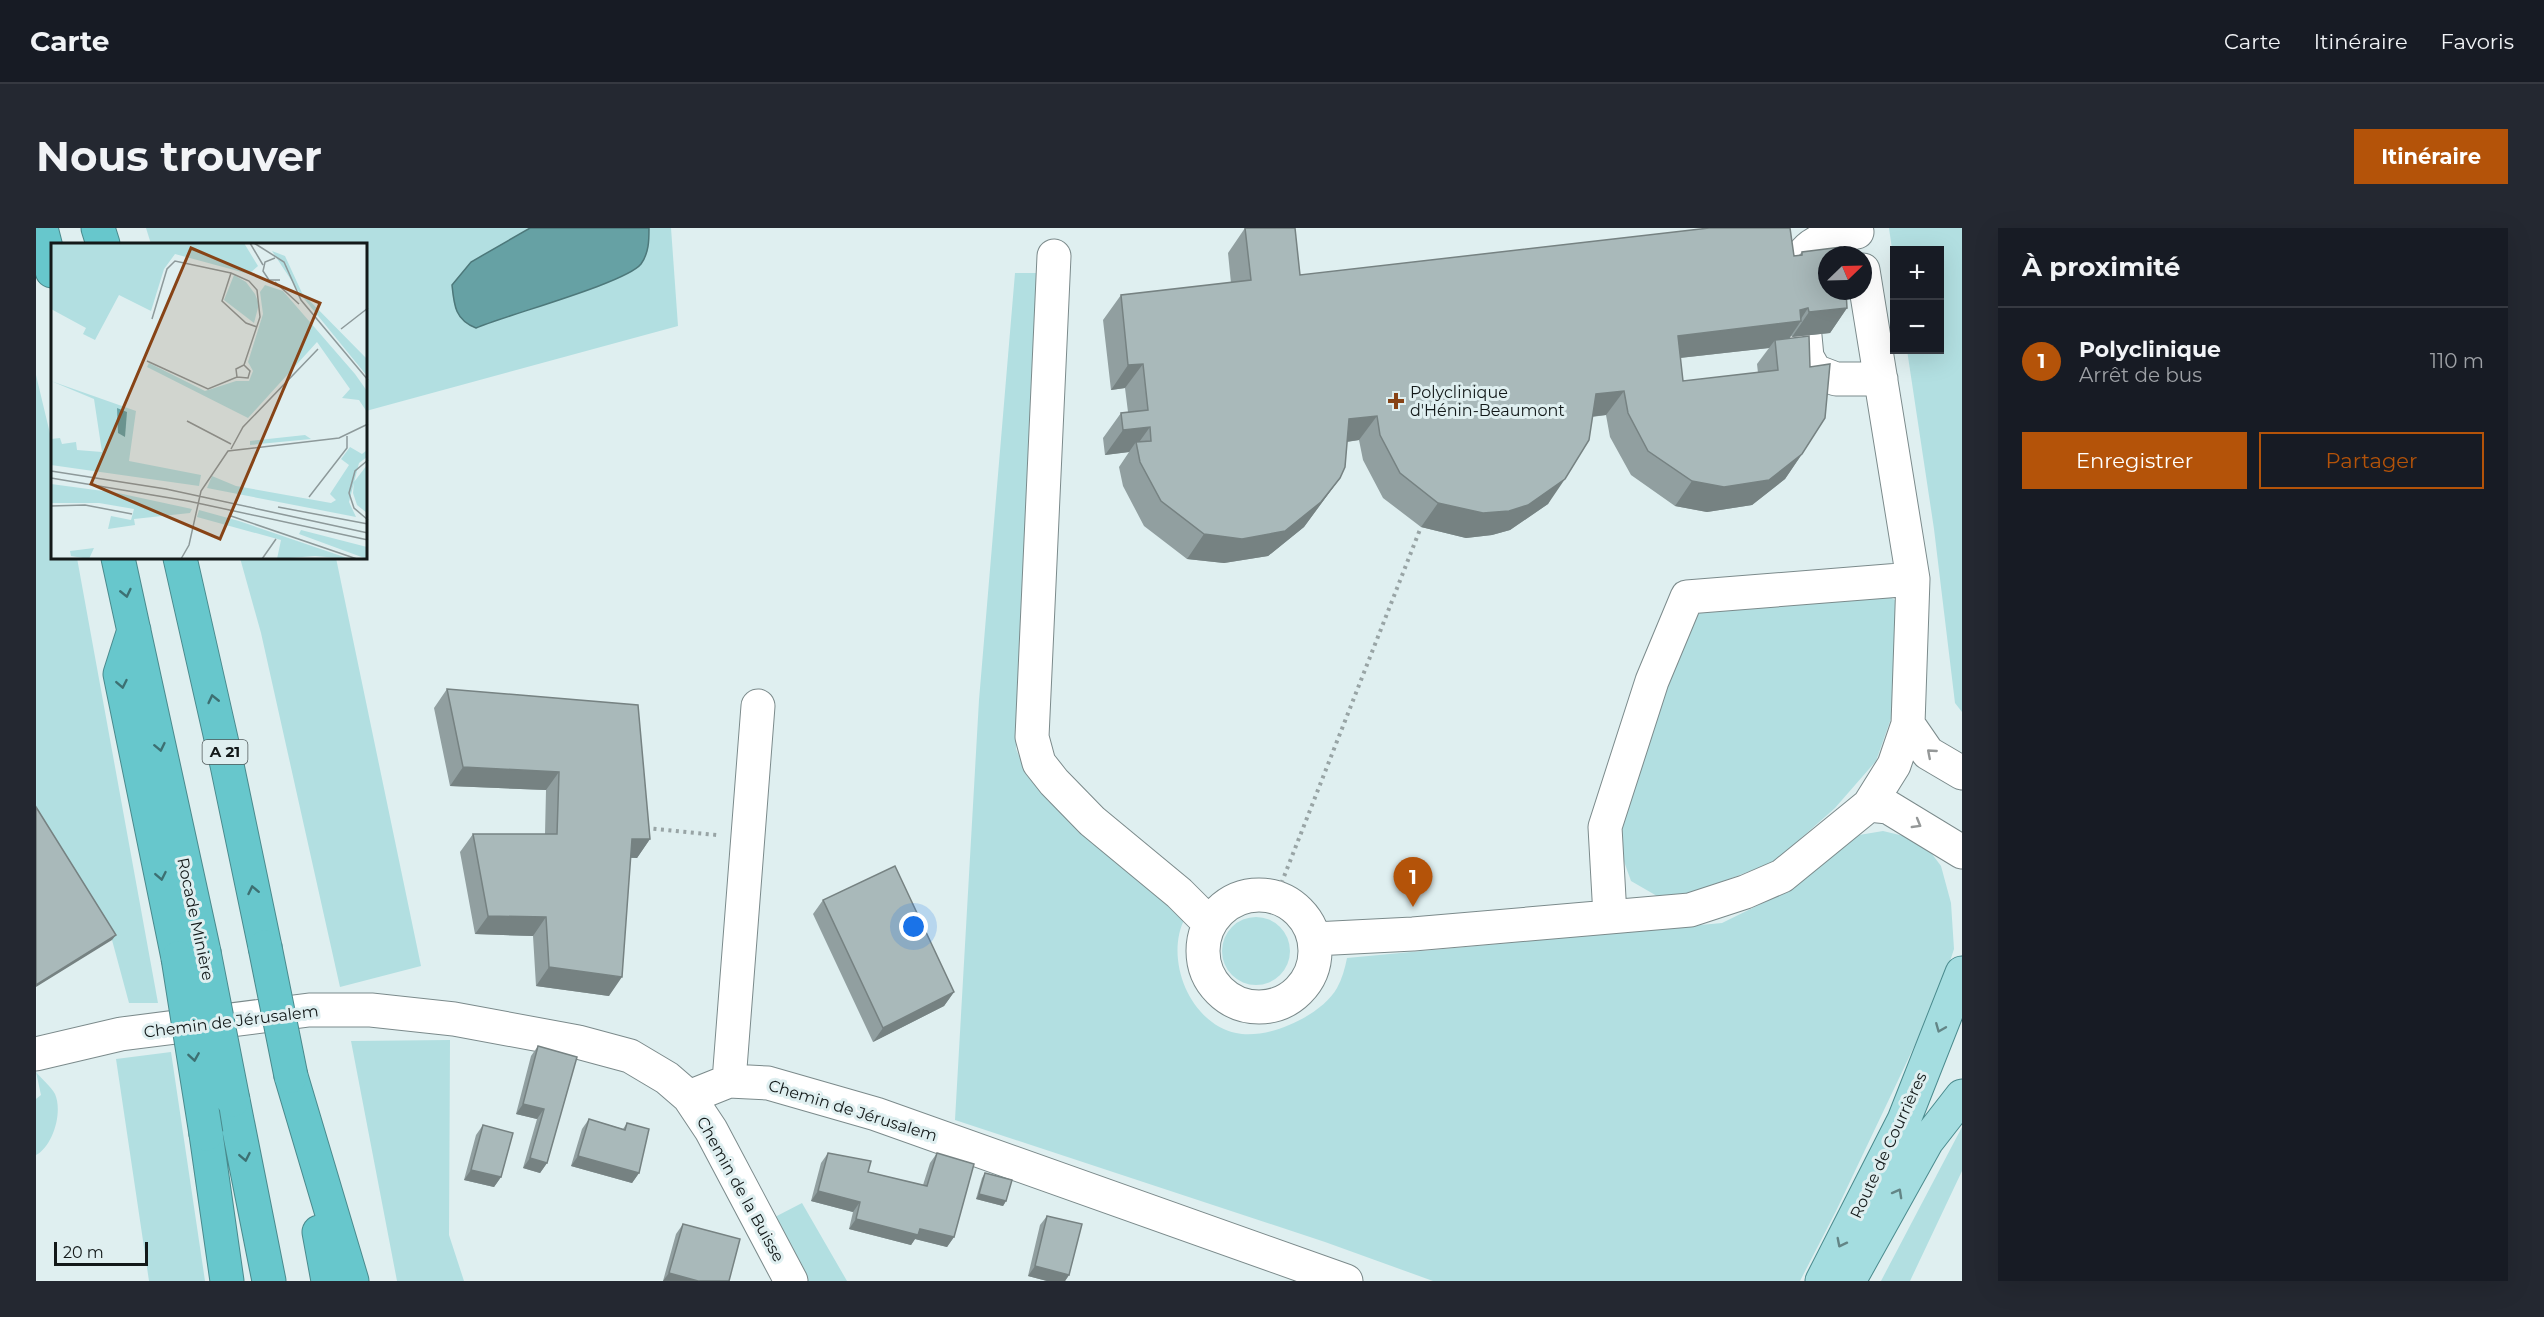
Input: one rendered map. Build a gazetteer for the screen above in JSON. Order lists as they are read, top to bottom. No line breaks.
{"streets":{"highway":["A 21","Rocade Minière"],"main road":["Route de Courrières"],"street":["Chemin de Jérusalem","Chemin de la Buisse"]},"crossings":[["Chemin de Jérusalem","Chemin de la Buisse"]],"places":{"health":["Polyclinique d'Hénin-Beaumont"]},"scale_bar":"20 m","north":"top right","page":{"header":"Carte","nav":["Carte","Itinéraire","Favoris"],"buttons":["Itinéraire",["Enregistrer","Partager"]],"title":"Nous trouver","heading":"À proximité","map_buttons":["+","−"],"list":[{"mark":"1","name":"Polyclinique","note":"Arrêt de bus","value":"110 m"}],"pins":"1","scale":"20 m"}}
